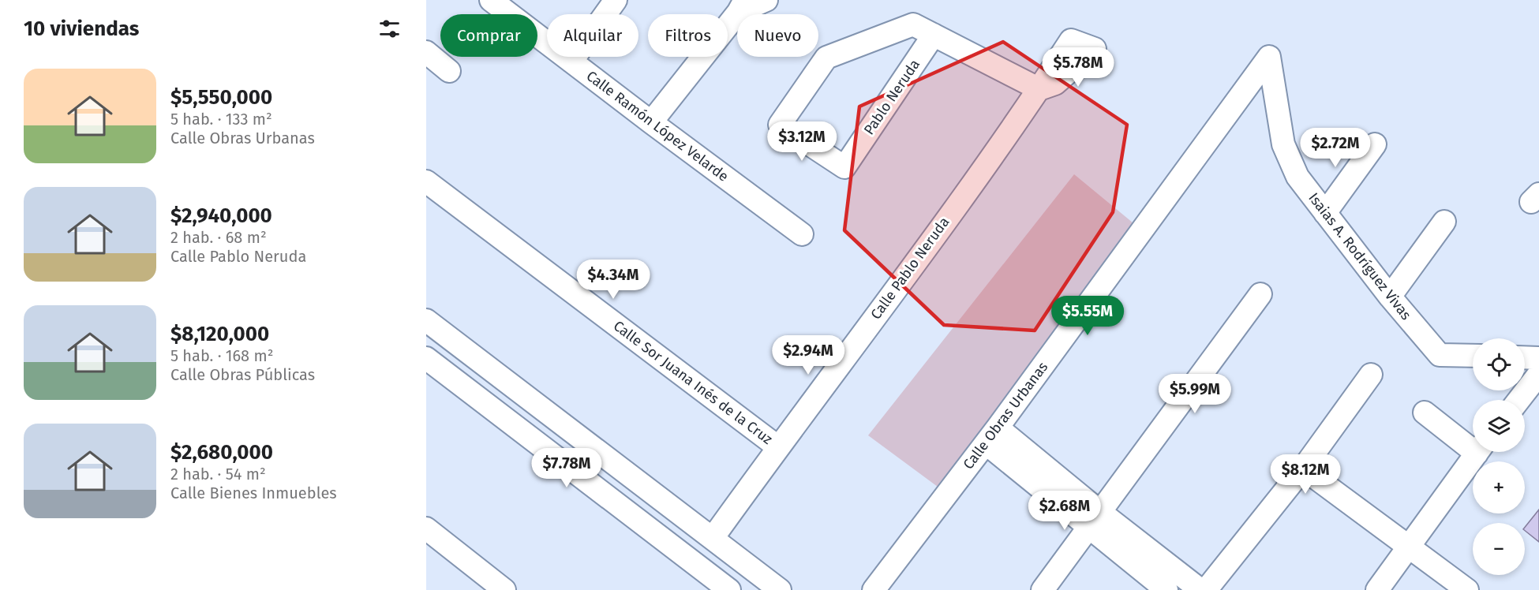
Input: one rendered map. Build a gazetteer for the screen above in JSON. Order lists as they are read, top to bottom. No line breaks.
{"streets":{"street":["Pablo Neruda","Calle Ramón López Velarde","Isaias A. Rodríguez Vivas","Calle Pablo Neruda","Calle Sor Juana Inés de la Cruz","Calle Obras Urbanas"]},"crossings":[["Pablo Neruda","Calle Pablo Neruda"],["Isaias A. Rodríguez Vivas","Calle Obras Urbanas"],["Calle Pablo Neruda","Calle Sor Juana Inés de la Cruz"]],"page":{"heading":"10 viviendas","chip":["Comprar","Alquilar","Filtros","Nuevo"],"price":["$5.78M","$3.12M","$2.72M","$4.34M","$5.55M","$2.94M","$5.99M","$7.78M","$8.12M","$2.68M"],"list":[{"name":"$5,550,000","note":"5 hab. · 133 m² · Calle Obras Urbanas"},{"name":"$2,940,000","note":"2 hab. · 68 m² · Calle Pablo Neruda"},{"name":"$8,120,000","note":"5 hab. · 168 m² · Calle Obras Públicas"},{"name":"$2,680,000","note":"2 hab. · 54 m² · Calle Bienes Inmuebles"}],"map_buttons":["+","−"]}}
